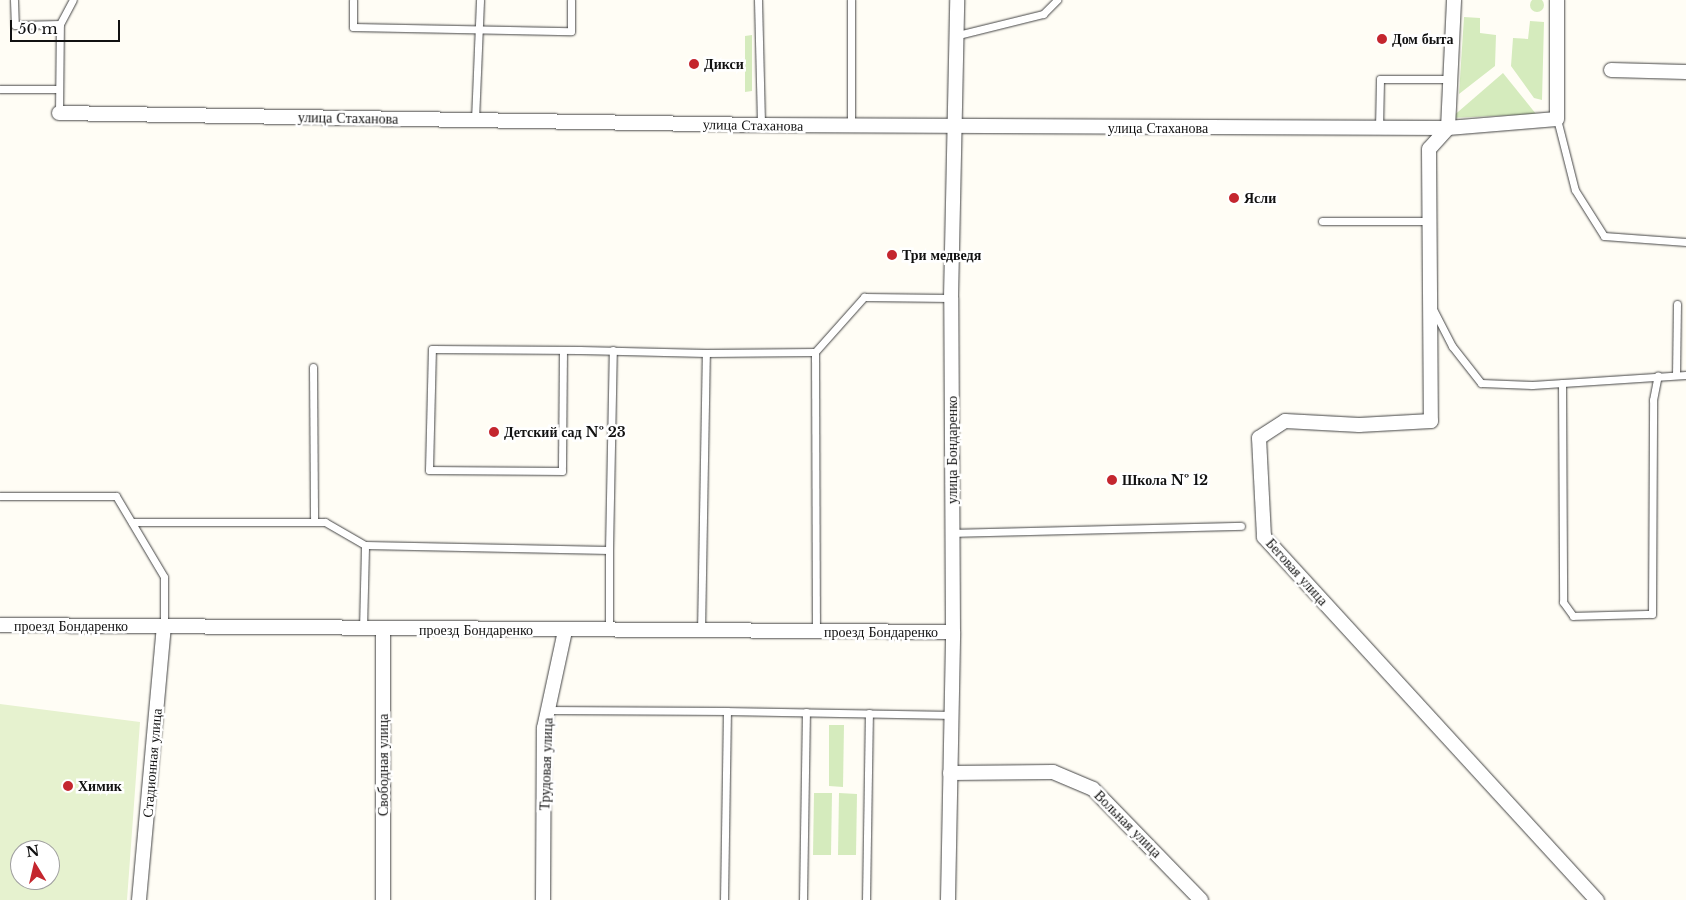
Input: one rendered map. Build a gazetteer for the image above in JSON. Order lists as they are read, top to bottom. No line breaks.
{"streets":{"street":["улица Стаханова","улица Бондаренко","Беговая улица","проезд Бондаренко","Стадионная улица","Трудовая улица","Свободная улица","Вольная улица"]},"crossings":[["улица Стаханова","улица Бондаренко"],["улица Стаханова","Беговая улица"],["улица Бондаренко","проезд Бондаренко"],["улица Бондаренко","Вольная улица"],["проезд Бондаренко","Стадионная улица"],["проезд Бондаренко","Трудовая улица"],["проезд Бондаренко","Свободная улица"]],"places":["Дом быта","Дикси","Ясли","Три медведя","Детский сад № 23","Школа № 12","Химик"],"scale_bar":"50 m","north":"top"}
